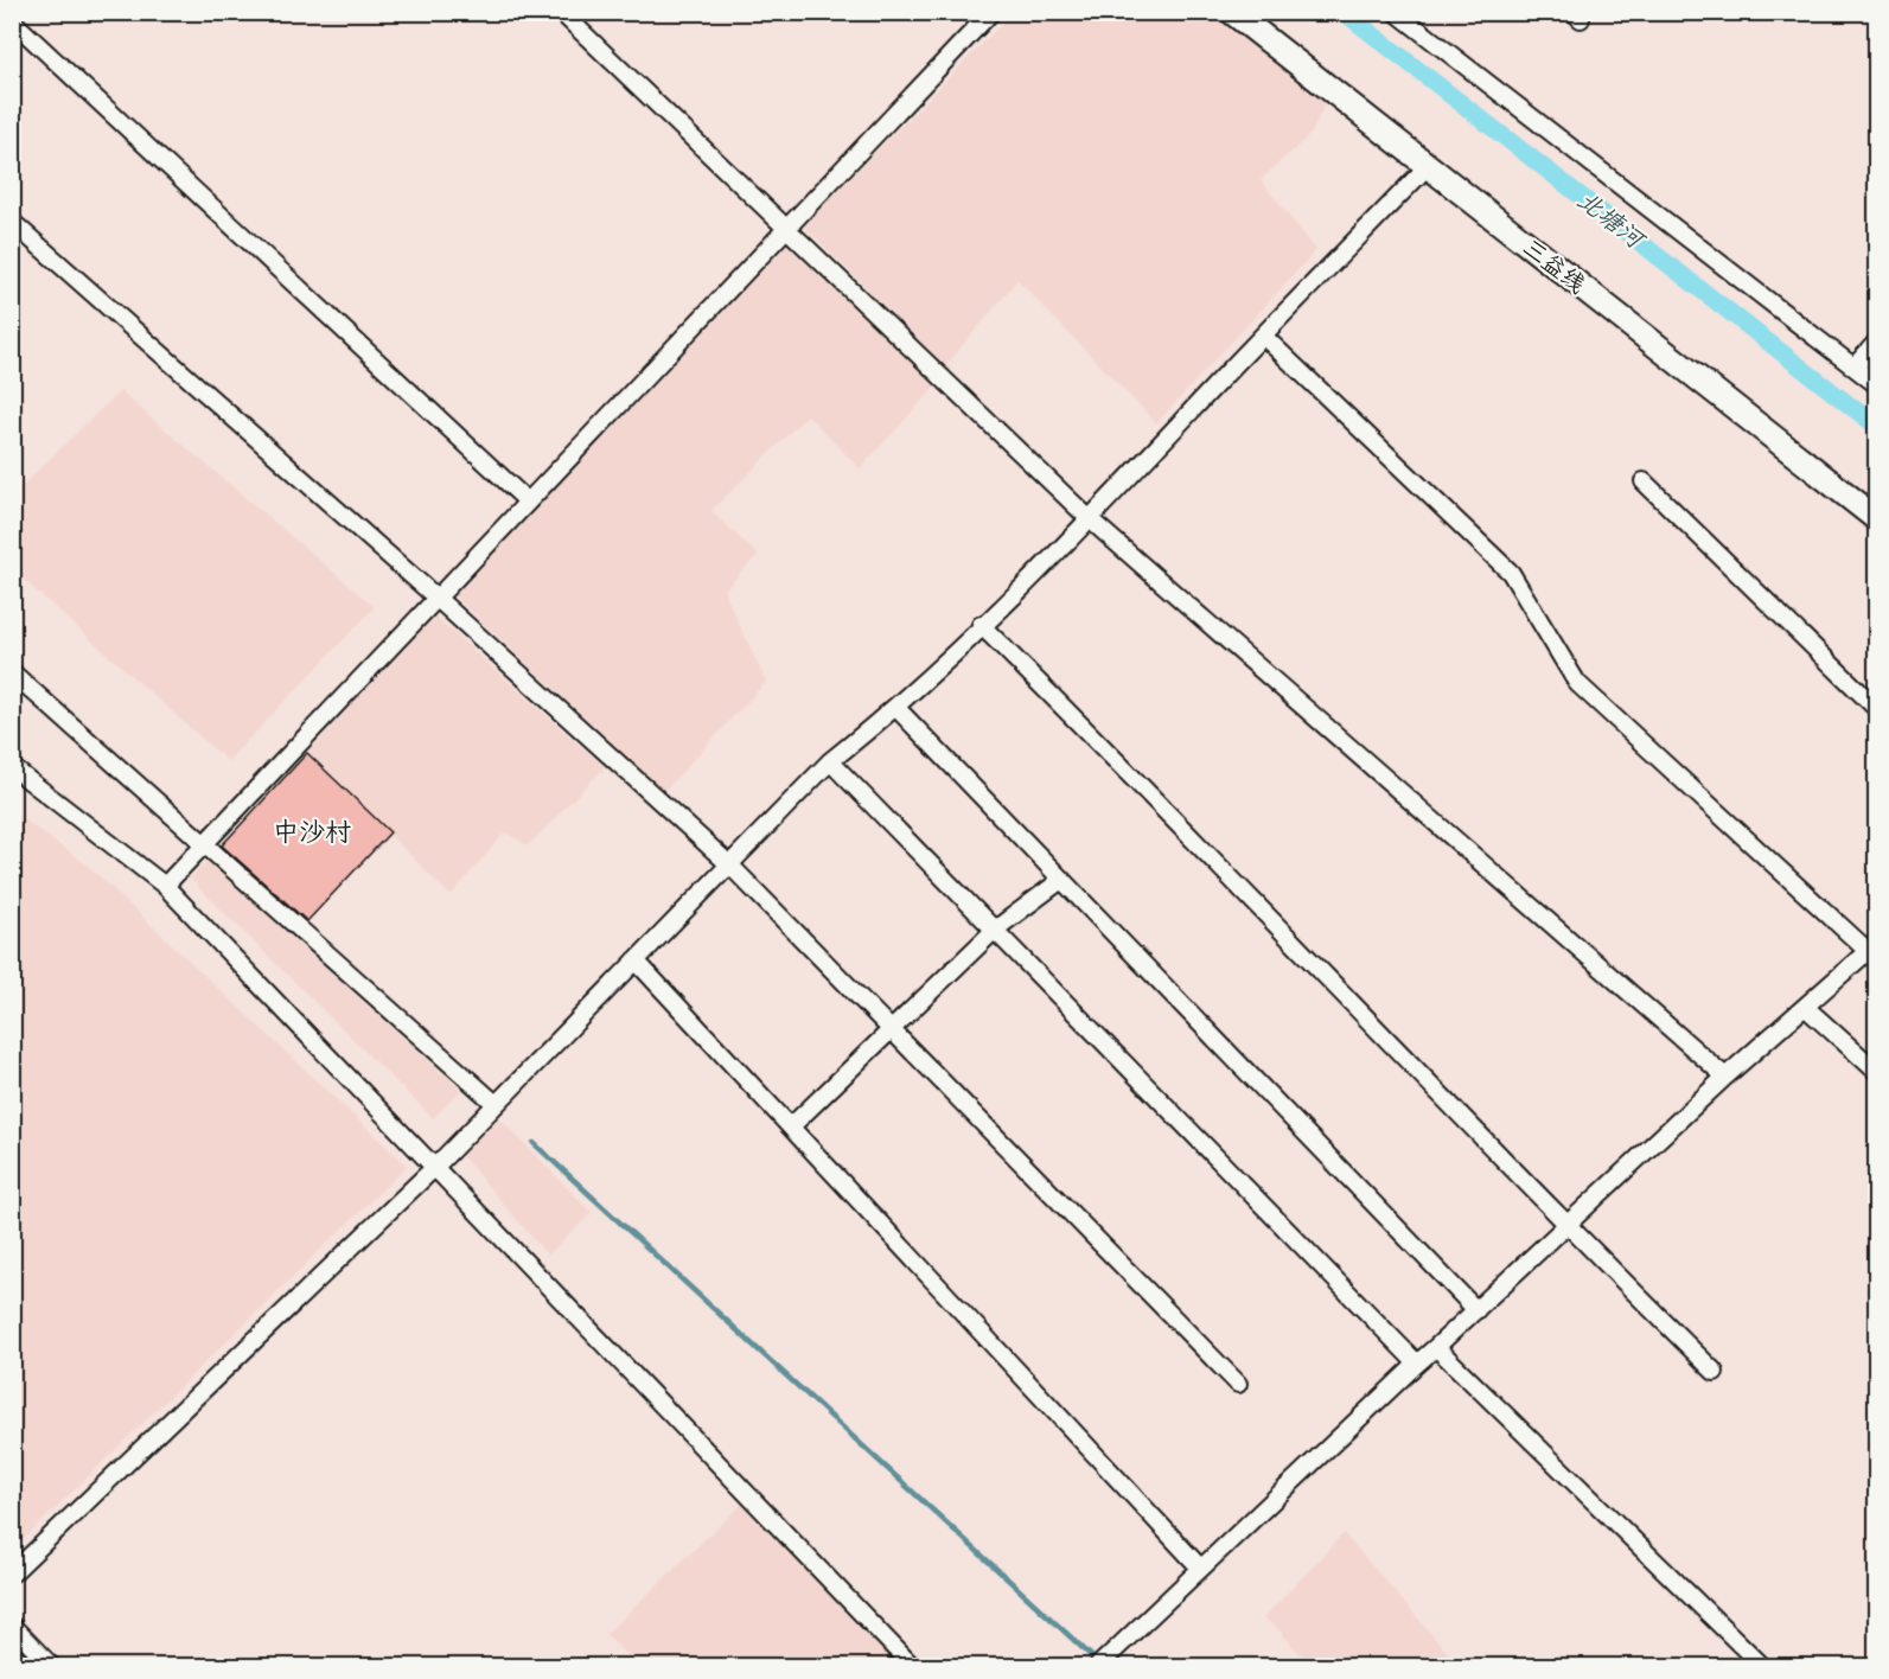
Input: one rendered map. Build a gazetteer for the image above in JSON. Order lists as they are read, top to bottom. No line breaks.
{"streets":{"main road":["三益线"]},"districts":["中沙村"],"water":["北塘河"]}
